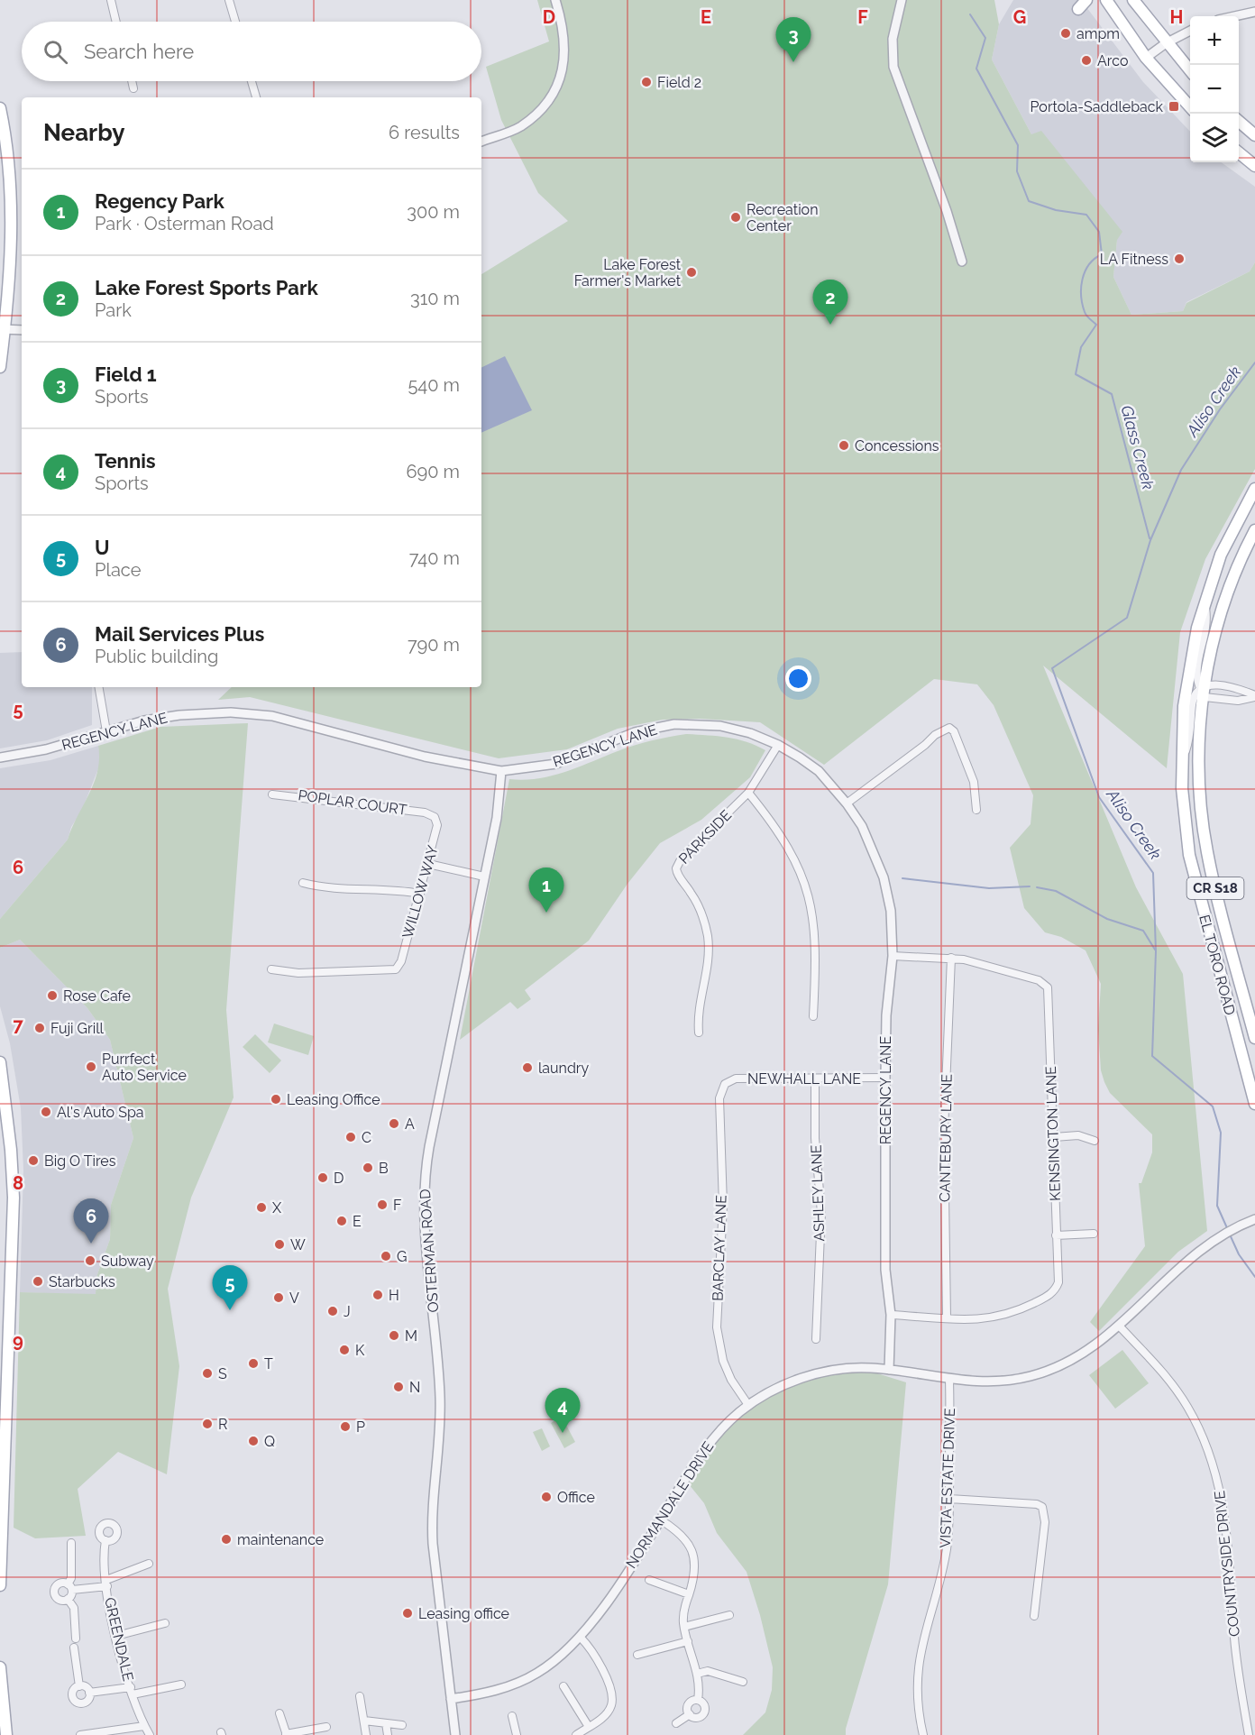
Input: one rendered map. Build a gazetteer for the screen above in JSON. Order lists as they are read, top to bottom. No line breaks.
{"streets":{"main road":["CR S18","EL TORO ROAD"],"street":["REGENCY LANE","POPLAR COURT","PARKSIDE","WILLOW WAY","NEWHALL LANE","KENSINGTON LANE","CANTEBURY LANE","ASHLEY LANE","BARCLAY LANE","OSTERMAN ROAD","VISTA ESTATE DRIVE","NORMANDALE DRIVE","COUNTRYSIDE DRIVE","GREENDALE"]},"crossings":[["REGENCY LANE","PARKSIDE"],["REGENCY LANE","NEWHALL LANE"],["REGENCY LANE","OSTERMAN ROAD"],["REGENCY LANE","NORMANDALE DRIVE"],["POPLAR COURT","WILLOW WAY"],["NEWHALL LANE","ASHLEY LANE"],["NEWHALL LANE","BARCLAY LANE"],["KENSINGTON LANE","CANTEBURY LANE"],["BARCLAY LANE","NORMANDALE DRIVE"],["OSTERMAN ROAD","NORMANDALE DRIVE"],["VISTA ESTATE DRIVE","NORMANDALE DRIVE"],["NORMANDALE DRIVE","COUNTRYSIDE DRIVE"]],"water":["Aliso Creek","Glass Creek"],"places":{"other":["ampm","Arco","Field 2","Recreation Center","LA Fitness","Lake Forest Farmer's Market","Concessions","Rose Cafe","Fuji Grill","Purrfect Auto Service","laundry","Leasing Office","Al's Auto Spa","A","C","Big O Tires","B","D","F","X","E","W","G","Subway","Starbucks","H","V","J","M","K","T","S","N","R","P","Q","Office","maintenance","Leasing office"],"transit":["Portola-Saddleback"]},"page":{"map_buttons":["+","−"],"pins":["3","2","1","6","5","4"],"search":"Search here","heading":["Nearby","6 results"],"list":[{"mark":"1","name":"Regency Park","note":"Park · Osterman Road","value":"300 m"},{"mark":"2","name":"Lake Forest Sports Park","note":"Park","value":"310 m"},{"mark":"3","name":"Field 1","note":"Sports","value":"540 m"},{"mark":"4","name":"Tennis","note":"Sports","value":"690 m"},{"mark":"5","name":"U","note":"Place","value":"740 m"},{"mark":"6","name":"Mail Services Plus","note":"Public building","value":"790 m"}]},"grid":{"columns":["D","E","F","G","H"],"rows":["5","6","7","8","9"]}}
